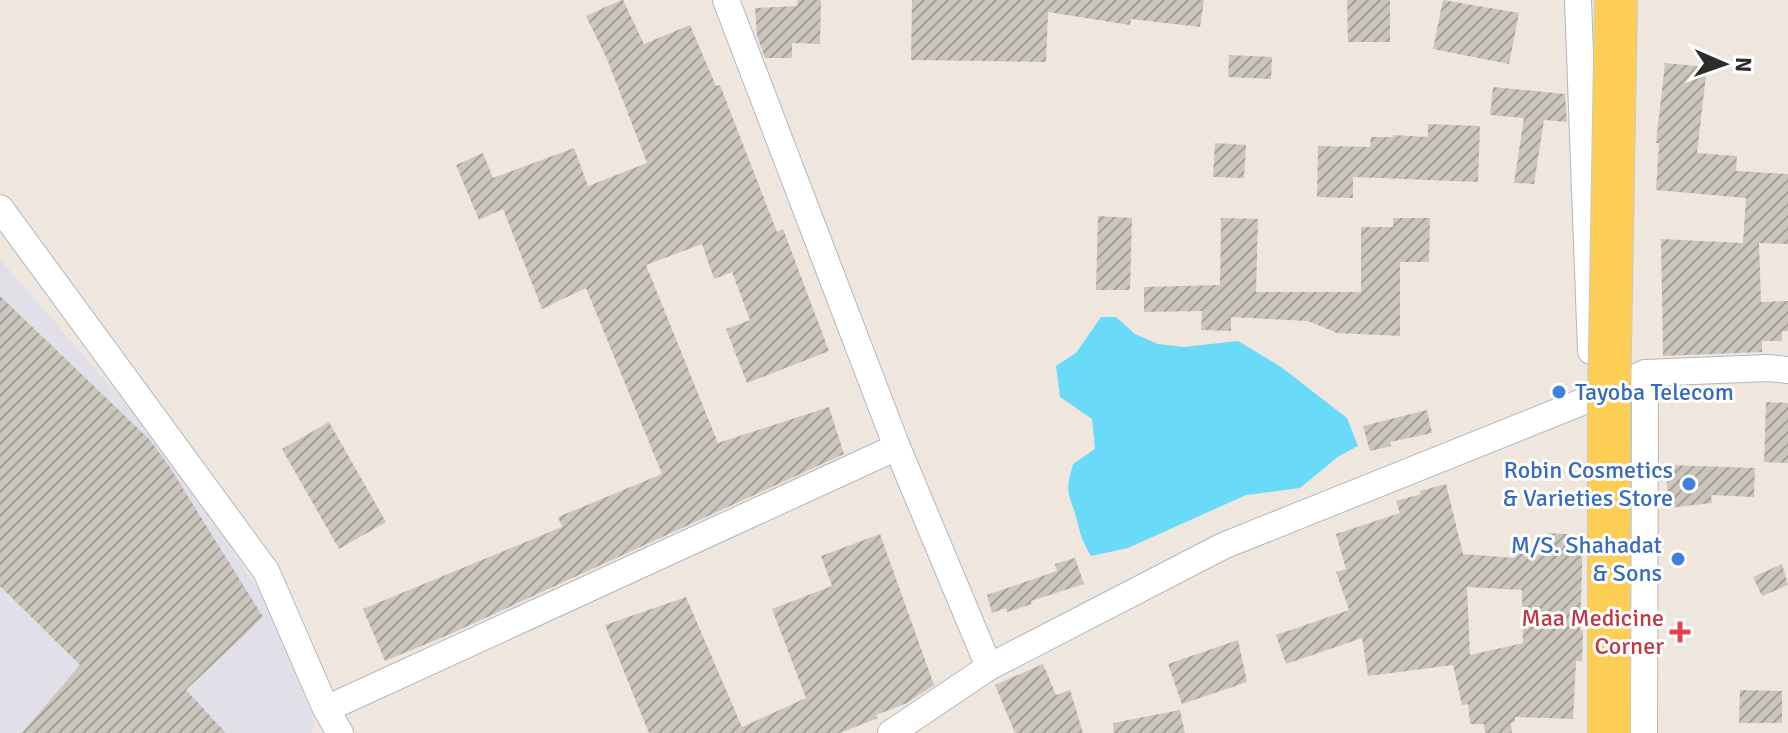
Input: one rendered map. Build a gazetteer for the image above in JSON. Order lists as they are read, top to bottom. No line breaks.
{"places":{"other":["Tayoba Telecom","Robin Cosmetics & Varieties Store","M/S. Shahadat & Sons"],"health":["Maa Medicine Corner"]},"north":"right"}
